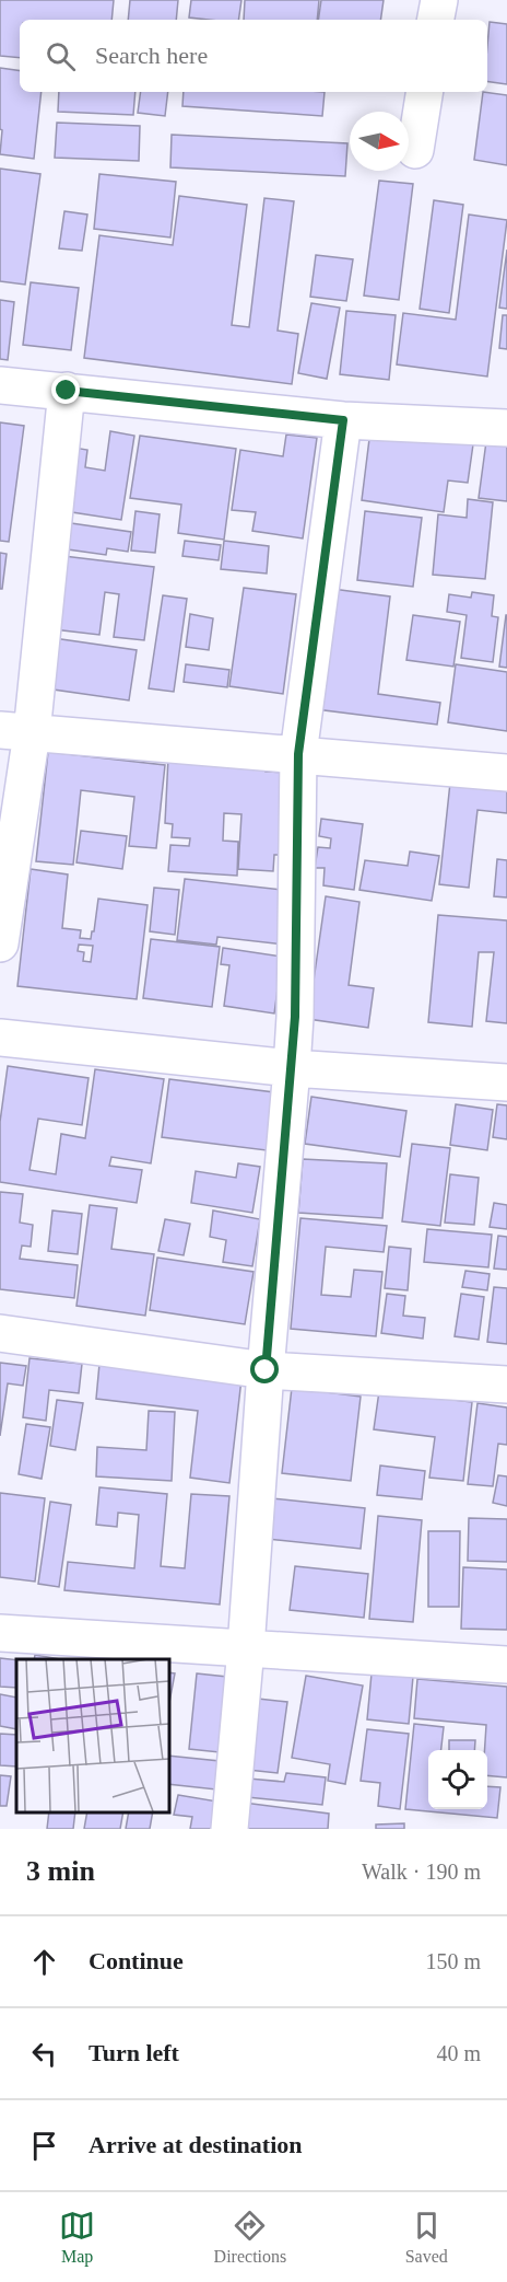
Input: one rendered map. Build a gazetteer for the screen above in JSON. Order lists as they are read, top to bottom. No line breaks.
{"north":"right","page":{"search":"Search here","heading":["3 min","Walk · 190 m"],"list":[["Continue","150 m"],["Turn left","40 m"],"Arrive at destination"],"nav":["Map","Directions","Saved"]}}
